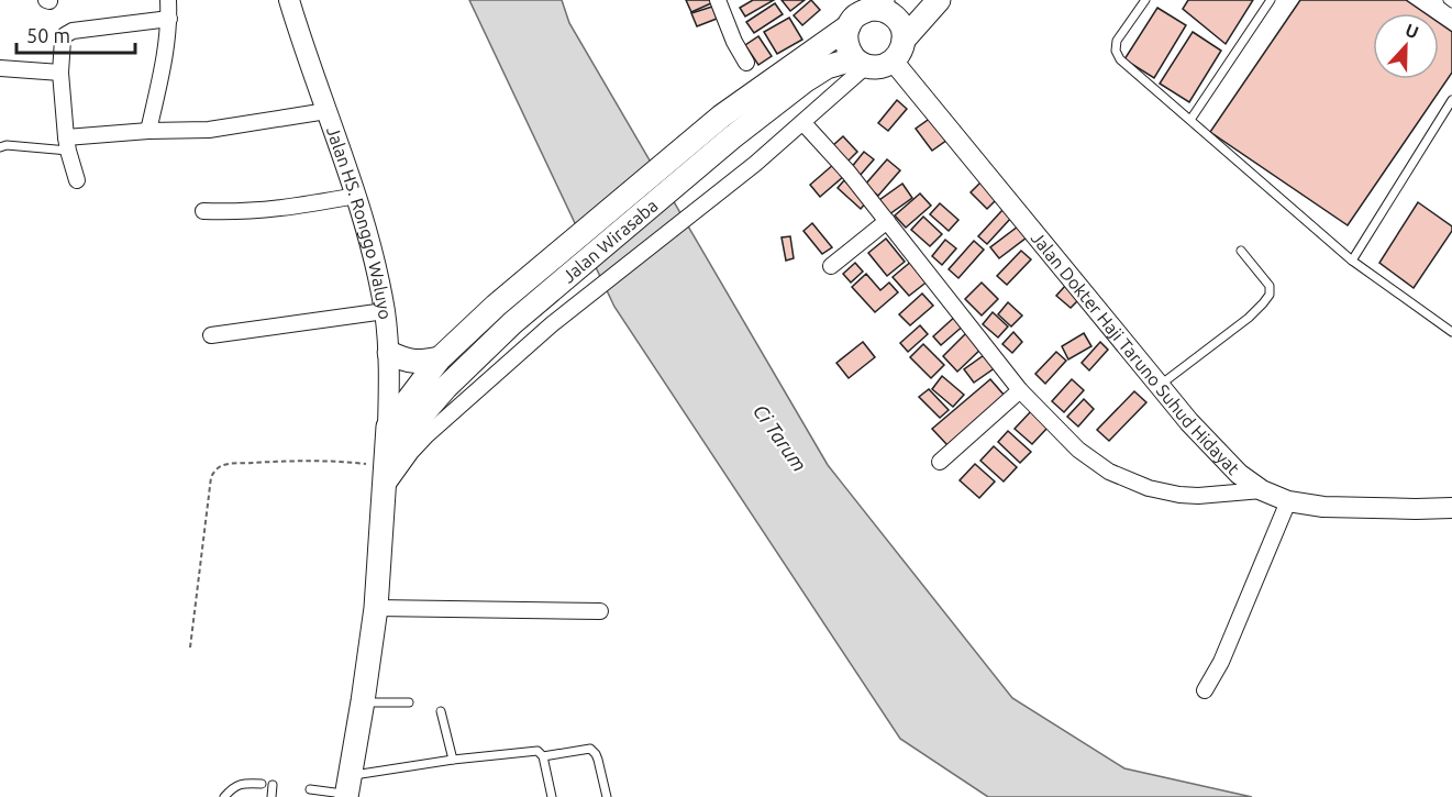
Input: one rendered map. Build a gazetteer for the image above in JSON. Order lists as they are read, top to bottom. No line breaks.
{"streets":{"main road":["Jalan HS. Ronggo Waluyo","Jalan Wirasaba"],"street":["Jalan Dokter Haji Taruno Suhud Hidayat"]},"crossings":[["Jalan HS. Ronggo Waluyo","Jalan Wirasaba"],["Jalan Wirasaba","Jalan Dokter Haji Taruno Suhud Hidayat"]],"water":["Ci Tarum"],"scale_bar":"50 m","north":"top"}
